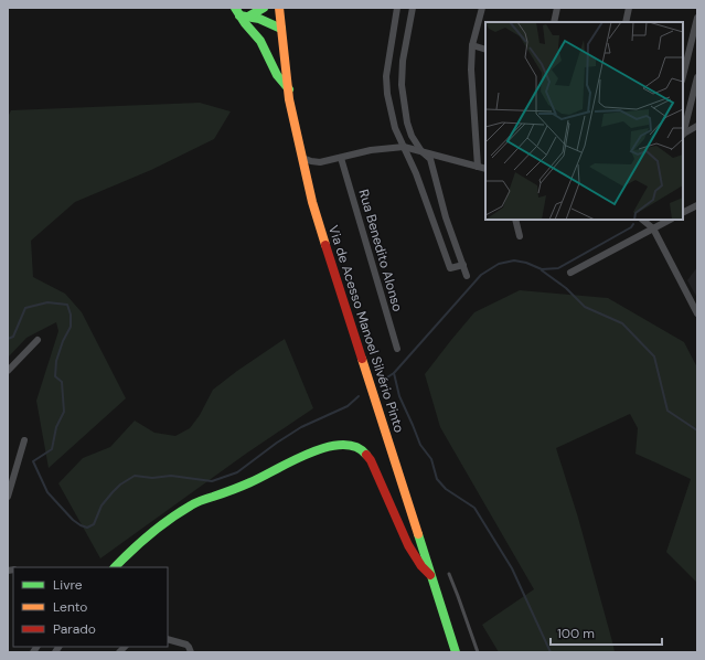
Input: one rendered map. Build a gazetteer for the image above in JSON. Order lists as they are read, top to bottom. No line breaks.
{"streets":{"main road":["Via de Acesso Manoel Silvério Pinto"],"street":["Rua Benedito Alonso"]},"legend":["Livre","Lento","Parado"],"scale_bar":"100 m"}
